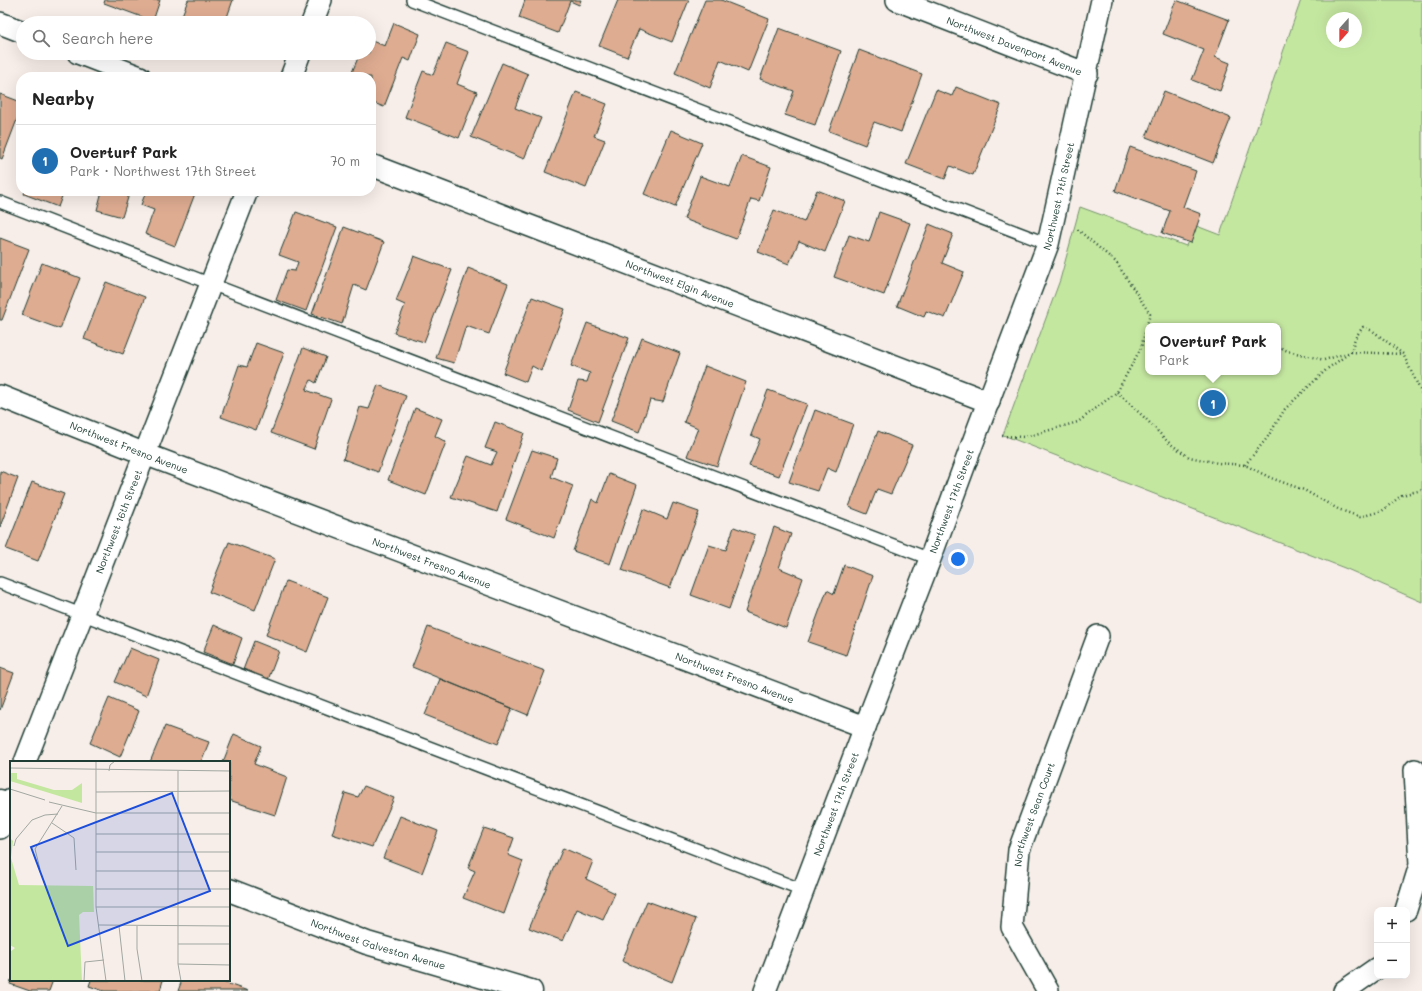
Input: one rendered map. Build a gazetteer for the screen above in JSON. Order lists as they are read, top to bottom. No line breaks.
{"streets":{"street":["Northwest Davenport Avenue","Northwest 17th Street","Northwest Elgin Avenue","Northwest Fresno Avenue","Northwest 16th Street","Northwest Sean Court","Northwest Galveston Avenue"]},"crossings":[["Northwest Davenport Avenue","Northwest 17th Street"],["Northwest 17th Street","Northwest Elgin Avenue"],["Northwest 17th Street","Northwest Fresno Avenue"],["Northwest Fresno Avenue","Northwest 16th Street"]],"north":"bottom","page":{"search":"Search here","heading":"Nearby","list":[{"mark":"1","name":"Overturf Park","note":"Park · Northwest 17th Street","value":"70 m"}],"popup":["Overturf Park","Park"],"pins":"1","map_buttons":["+","−"]}}
